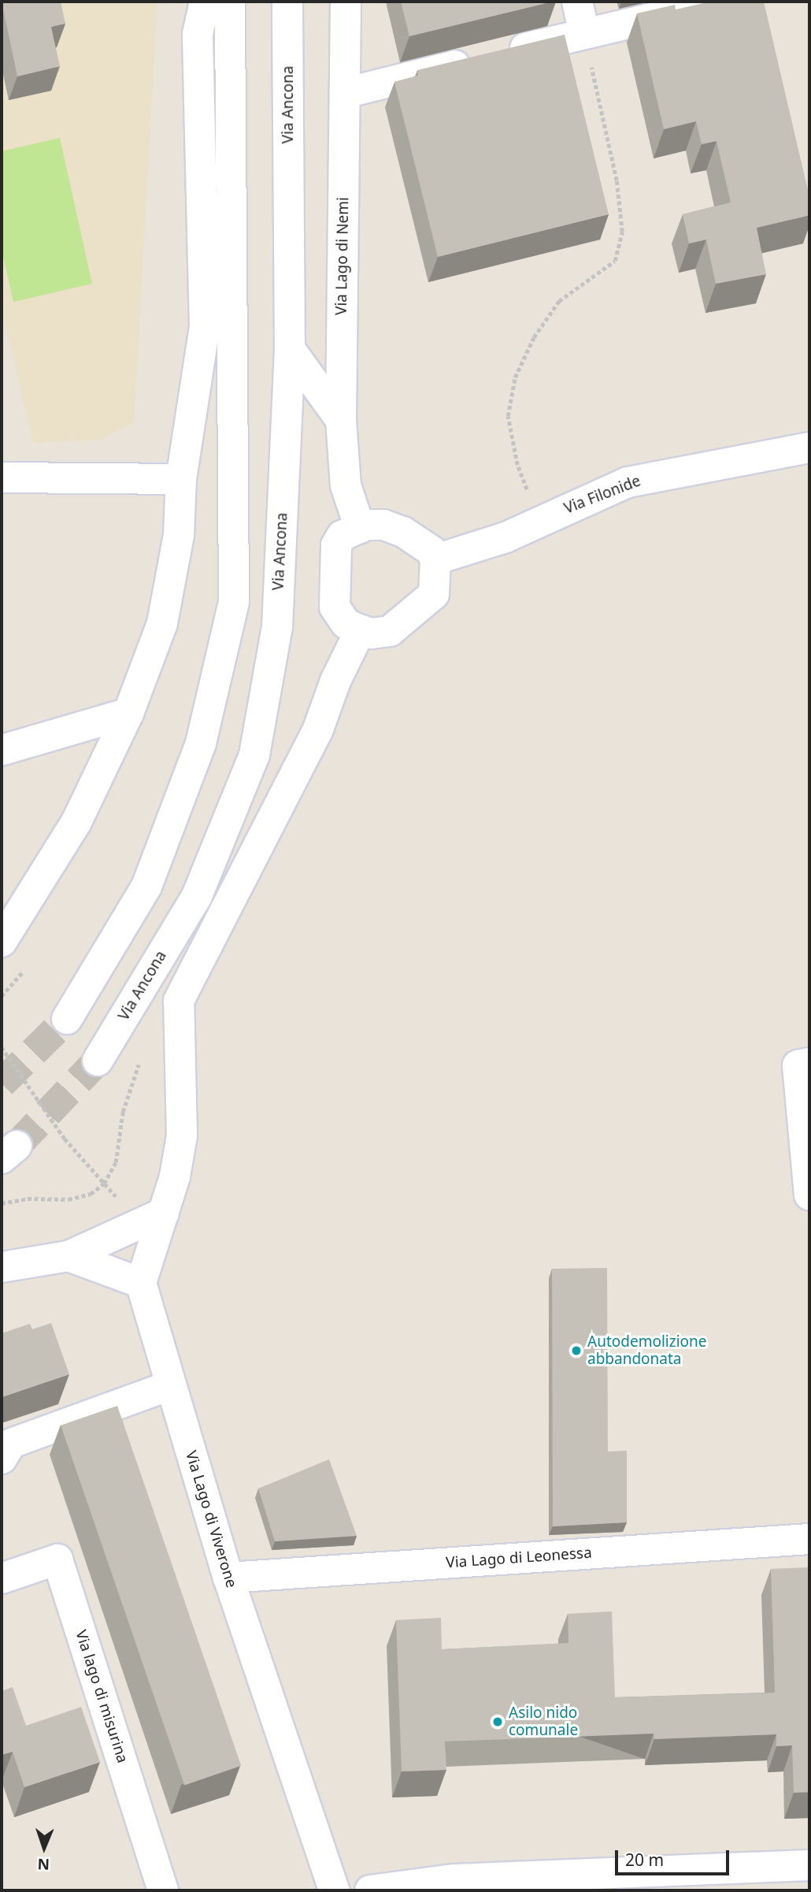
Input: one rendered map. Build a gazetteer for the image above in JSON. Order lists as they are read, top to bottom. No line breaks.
{"streets":{"street":["Via Ancona","Via Lago di Nemi","Via Filonide","Via Lago di Viverone","Via Lago di Leonessa","Via lago di misurina"]},"crossings":[["Via Lago di Nemi","Via Filonide"],["Via Lago di Viverone","Via Lago di Leonessa"]],"places":["Autodemolizione abbandonata","Asilo nido comunale"],"scale_bar":"20 m","north":"bottom"}
